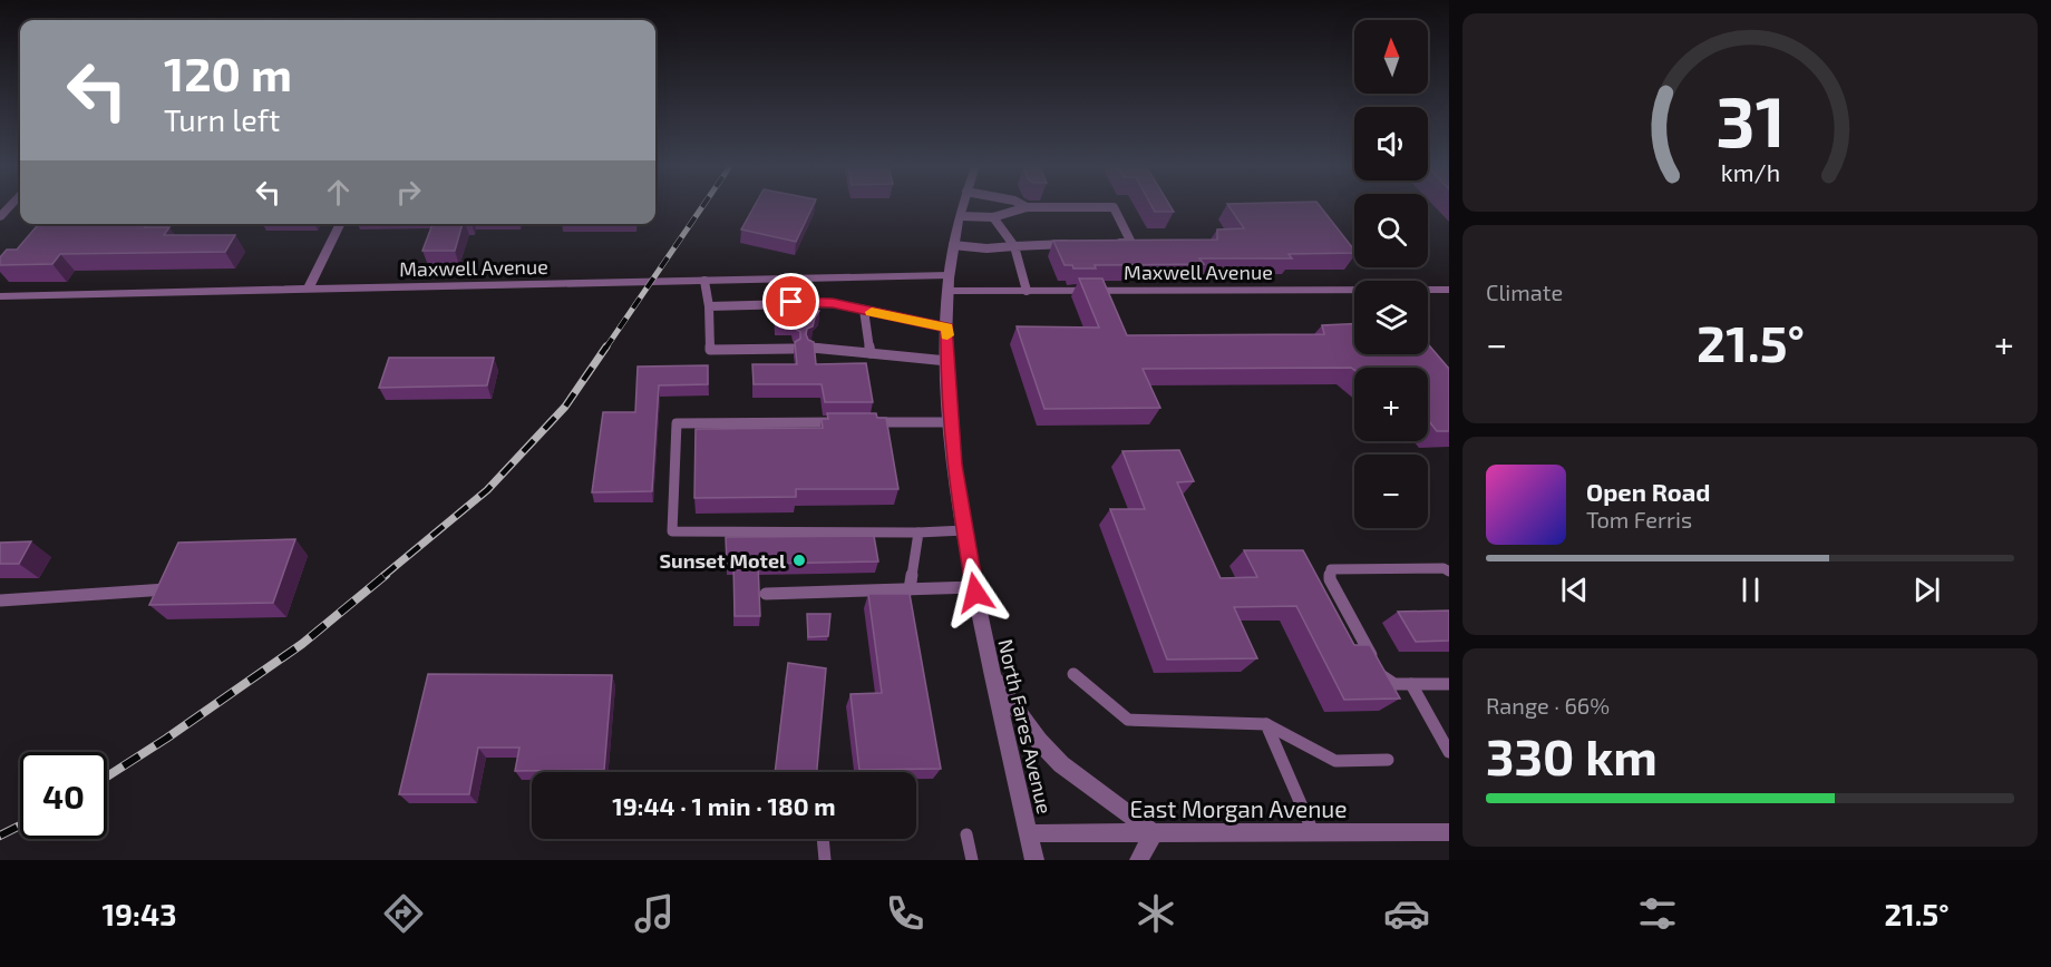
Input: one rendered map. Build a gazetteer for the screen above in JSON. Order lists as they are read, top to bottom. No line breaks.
{"streets":{"street":["Maxwell Avenue","North Fares Avenue","East Morgan Avenue"]},"crossings":[["Maxwell Avenue","North Fares Avenue"],["North Fares Avenue","East Morgan Avenue"]],"places":["Sunset Motel"],"north":"top","page":{"map_buttons":["+","−"],"turn":["120 m","Turn left"],"tile":["Climate",["Range · 66%","330 km"]],"heat":["−","21.5°","+"],"song":["Open Road","Tom Ferris"],"limit":"40","trip":"19:44 · 1 min · 180 m","tabs":["19:43","21.5°"],"gauge":["31","km/h"]}}
